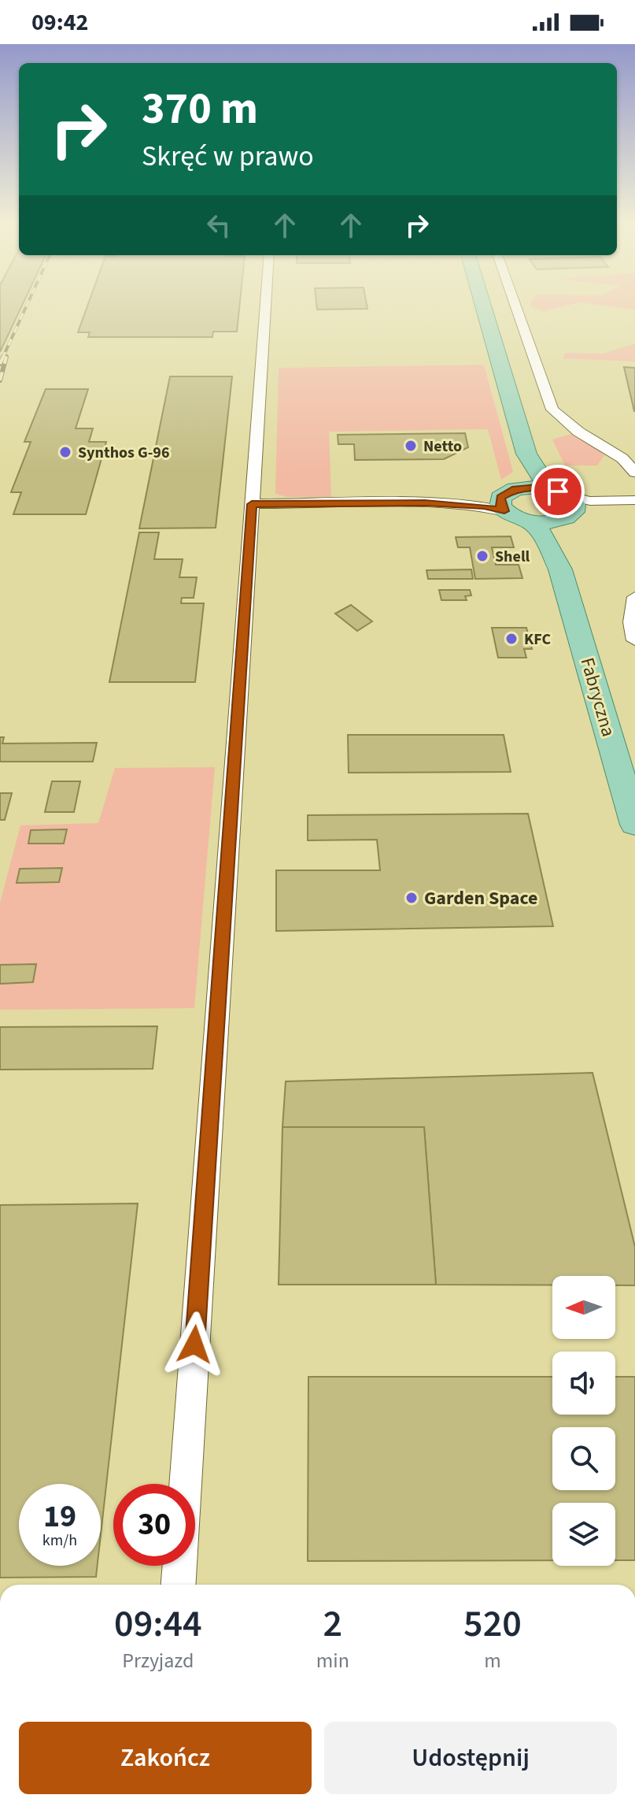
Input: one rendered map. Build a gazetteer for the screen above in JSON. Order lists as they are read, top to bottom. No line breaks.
{"streets":{"main road":["Fabryczna"]},"places":["Netto","Synthos G-96","Shell","KFC","Garden Space"],"north":"left","page":{"status":"09:42","turn":["370 m","Skręć w prawo"],"speed":"19 km/h","limit":"30","eta":["09:44","Przyjazd","2","min","520","m"],"buttons":["Zakończ","Udostępnij"]}}
